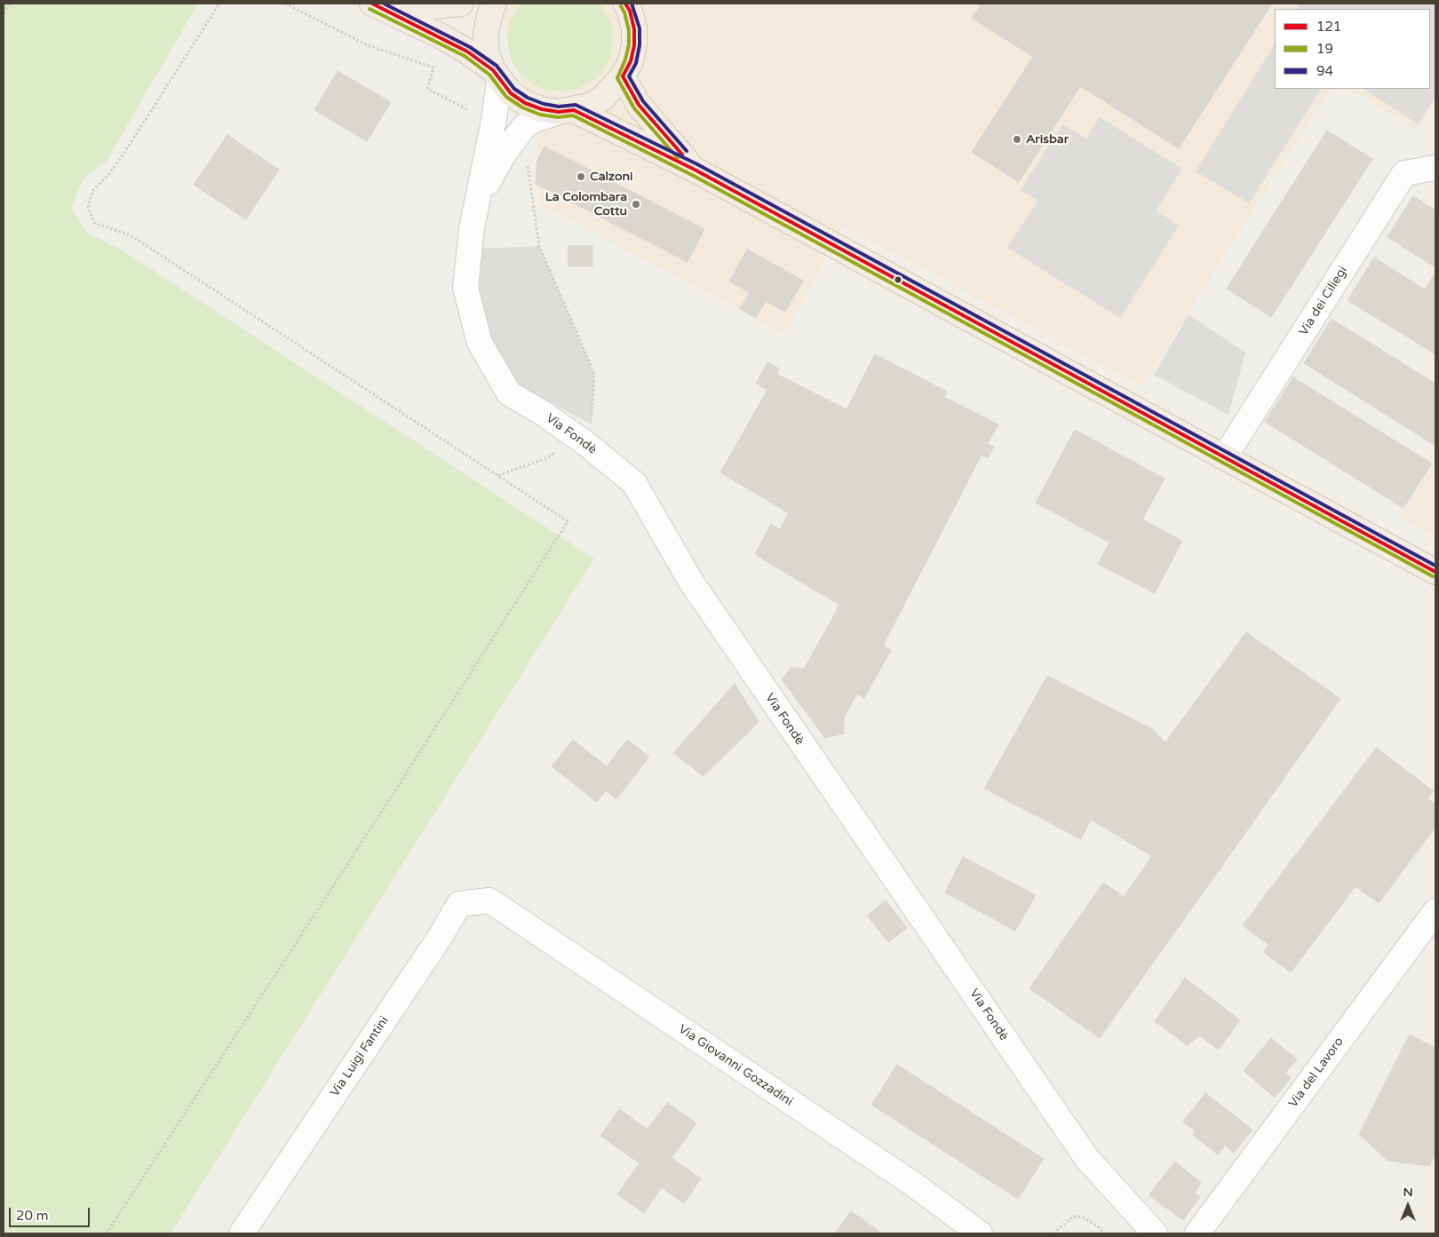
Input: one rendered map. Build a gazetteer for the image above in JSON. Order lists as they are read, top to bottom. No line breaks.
{"streets":{"street":["Via dei Ciliegi","Via Fondè","Via Luigi Fantini","Via Giovanni Gozzadini","Via del Lavoro"]},"crossings":[["Via Luigi Fantini","Via Giovanni Gozzadini"]],"places":["Arisbar","Calzoni","La Colombara Cottu"],"lines":["transit line 121","transit line 94","transit line 19"],"legend":["121","19","94"],"scale_bar":"20 m","north":"top"}
